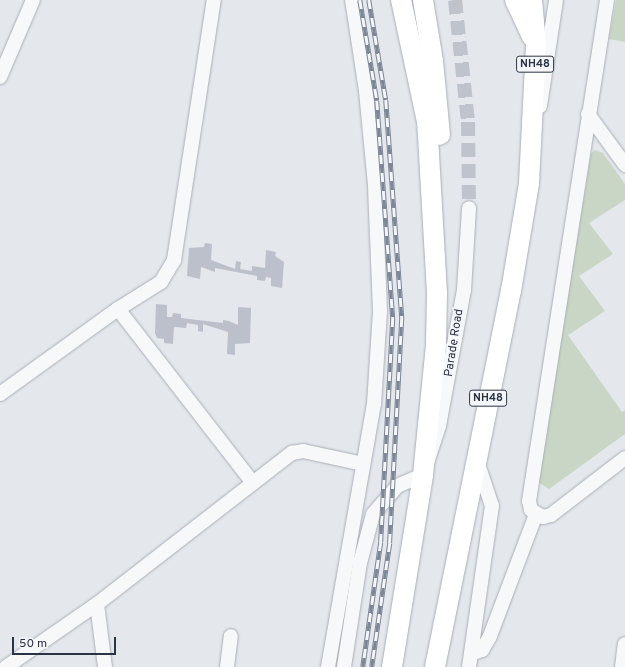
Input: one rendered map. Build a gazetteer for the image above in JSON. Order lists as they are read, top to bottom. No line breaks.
{"streets":{"highway":["NH48"],"street":["Parade Road"]},"scale_bar":"50 m"}
